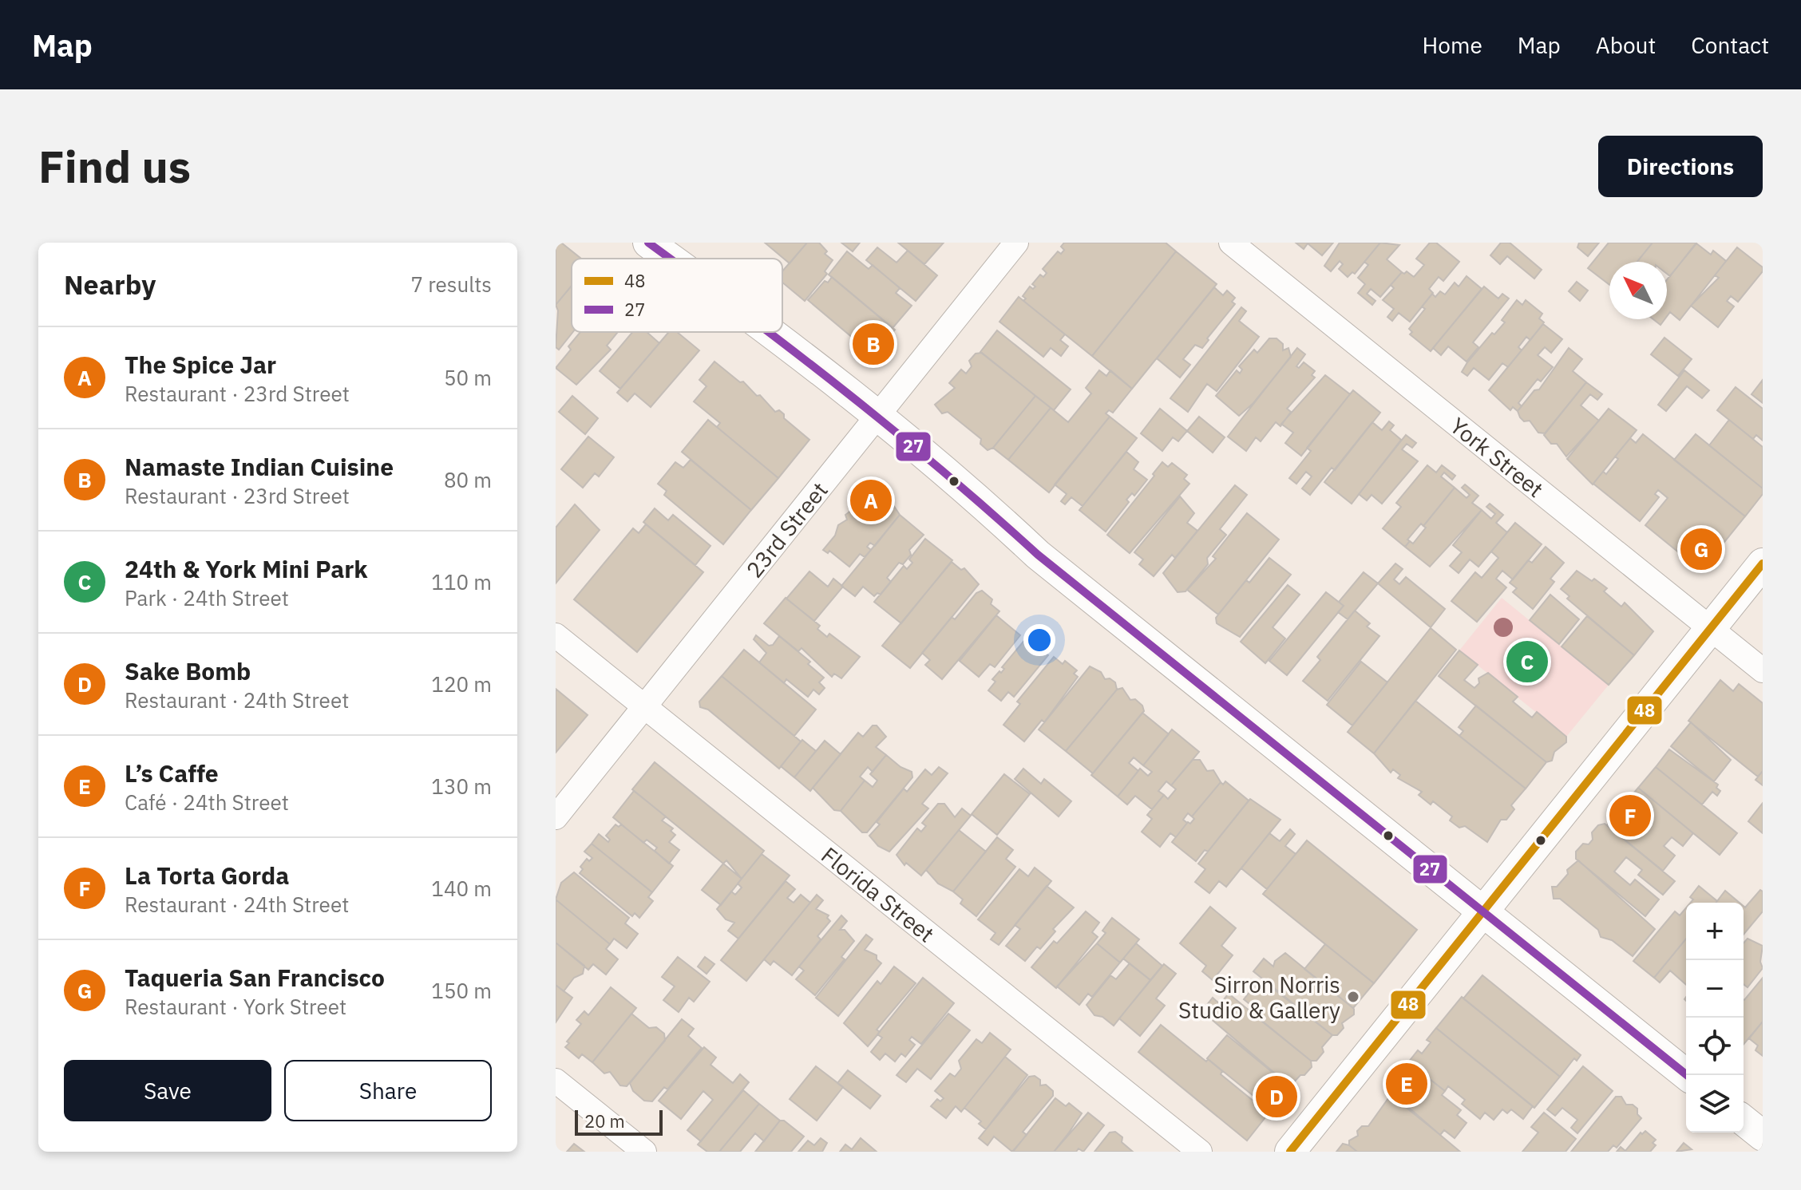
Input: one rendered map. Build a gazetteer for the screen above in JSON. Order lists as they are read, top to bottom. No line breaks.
{"streets":{"street":["York Street","23rd Street","Florida Street"]},"crossings":[["23rd Street","Florida Street"]],"places":["Sirron Norris Studio & Gallery"],"lines":["transit line 27","transit line 48"],"legend":["48","27"],"scale_bar":"20 m","north":"top left","page":{"header":"Map","nav":["Home","Map","About","Contact"],"buttons":["Directions",["Save","Share"]],"title":"Find us","heading":["Nearby","7 results"],"pins":["B","A","G","C","F","E","D"],"list":[{"mark":"A","name":"The Spice Jar","note":"Restaurant · 23rd Street","value":"50 m"},{"mark":"B","name":"Namaste Indian Cuisine","note":"Restaurant · 23rd Street","value":"80 m"},{"mark":"C","name":"24th & York Mini Park","note":"Park · 24th Street","value":"110 m"},{"mark":"D","name":"Sake Bomb","note":"Restaurant · 24th Street","value":"120 m"},{"mark":"E","name":"L’s Caffe","note":"Café · 24th Street","value":"130 m"},{"mark":"F","name":"La Torta Gorda","note":"Restaurant · 24th Street","value":"140 m"},{"mark":"G","name":"Taqueria San Francisco","note":"Restaurant · York Street","value":"150 m"}],"map_buttons":["+","−"],"scale":"20 m"}}
